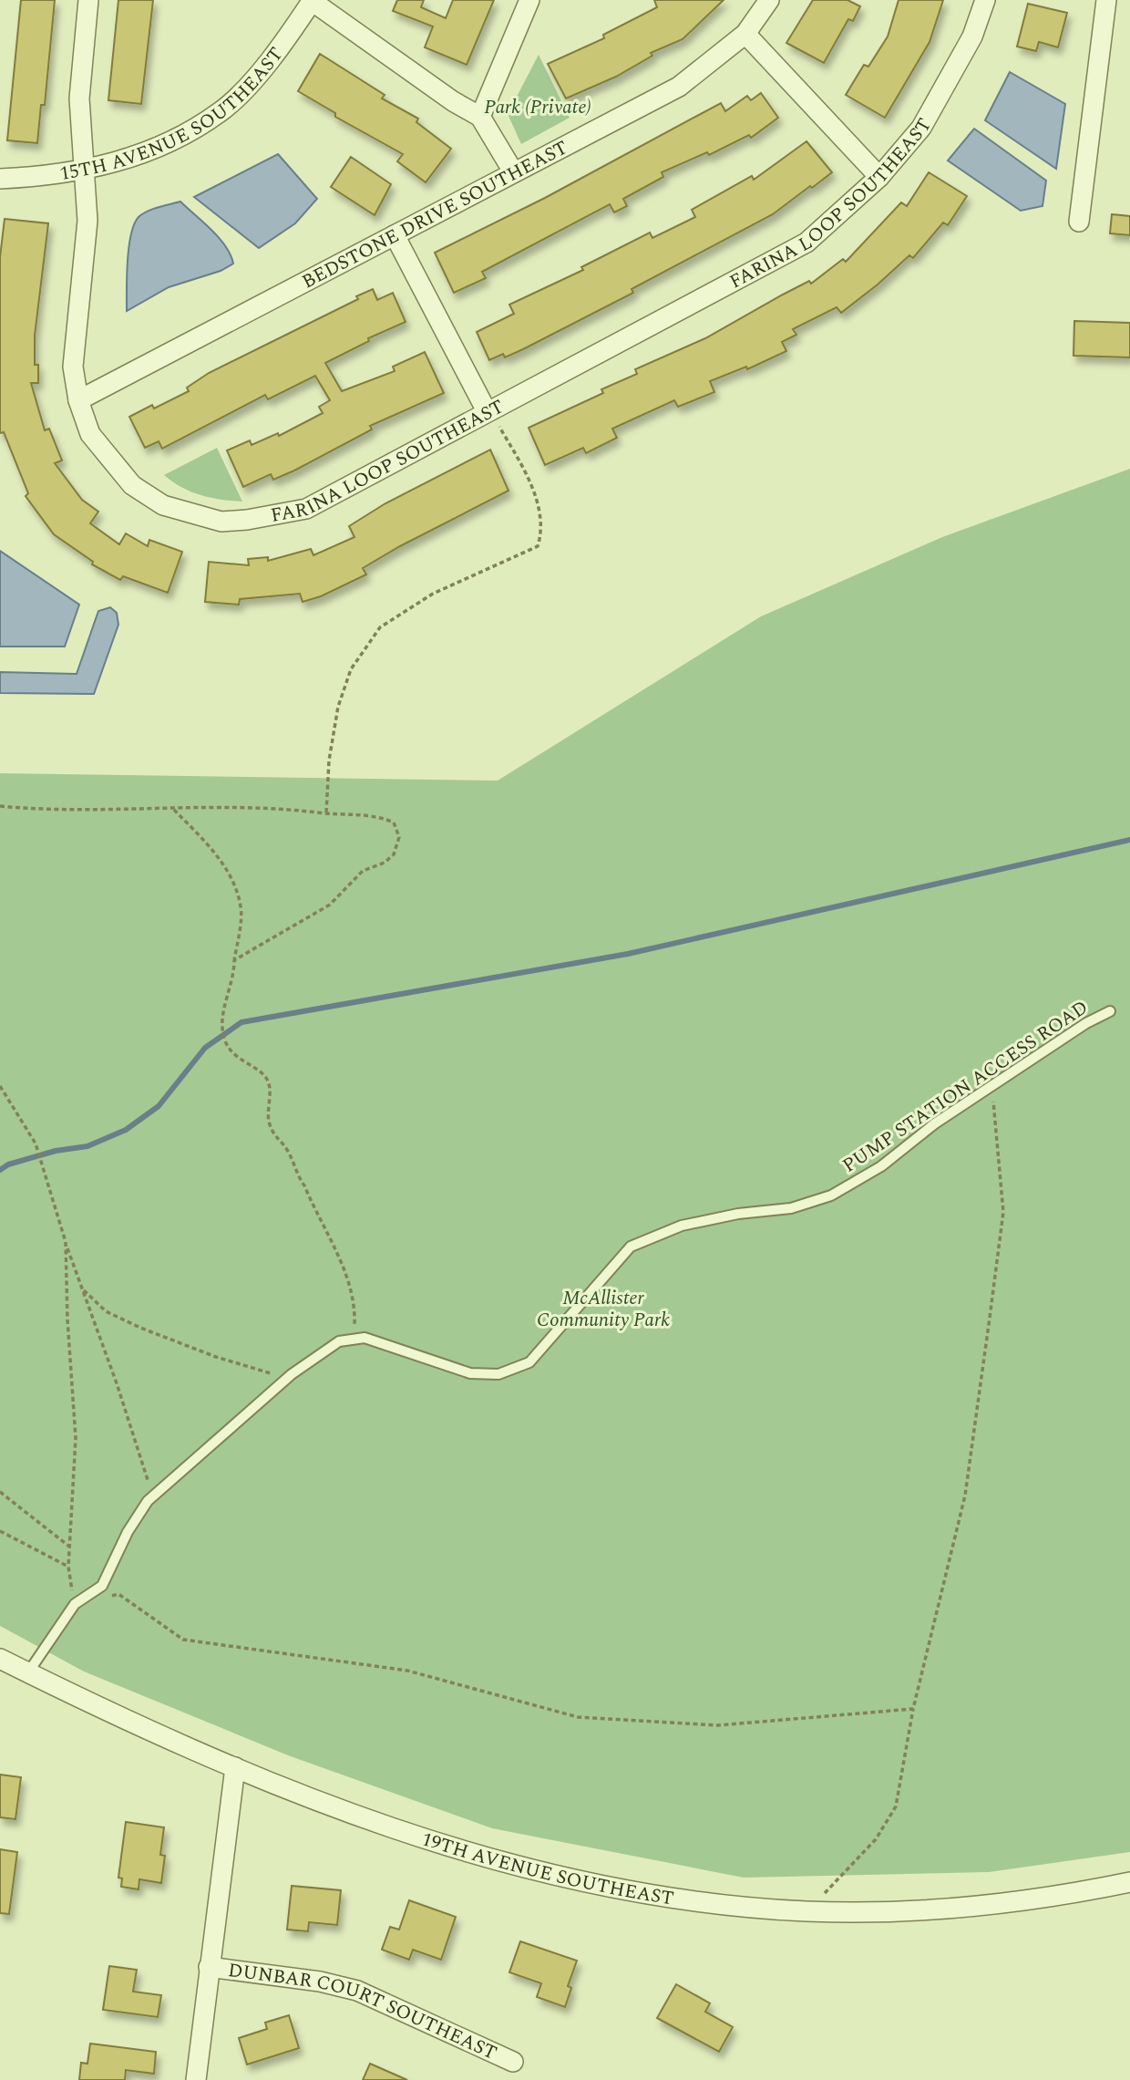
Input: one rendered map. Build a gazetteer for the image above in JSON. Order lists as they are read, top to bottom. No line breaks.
{"streets":{"street":["15TH AVENUE SOUTHEAST","FARINA LOOP SOUTHEAST","BEDSTONE DRIVE SOUTHEAST","19TH AVENUE SOUTHEAST","DUNBAR COURT SOUTHEAST"],"lane":["PUMP STATION ACCESS ROAD"]},"crossings":[["15TH AVENUE SOUTHEAST","FARINA LOOP SOUTHEAST"],["FARINA LOOP SOUTHEAST","BEDSTONE DRIVE SOUTHEAST"]],"parks":["Park (Private)","McAllister Community Park"]}
